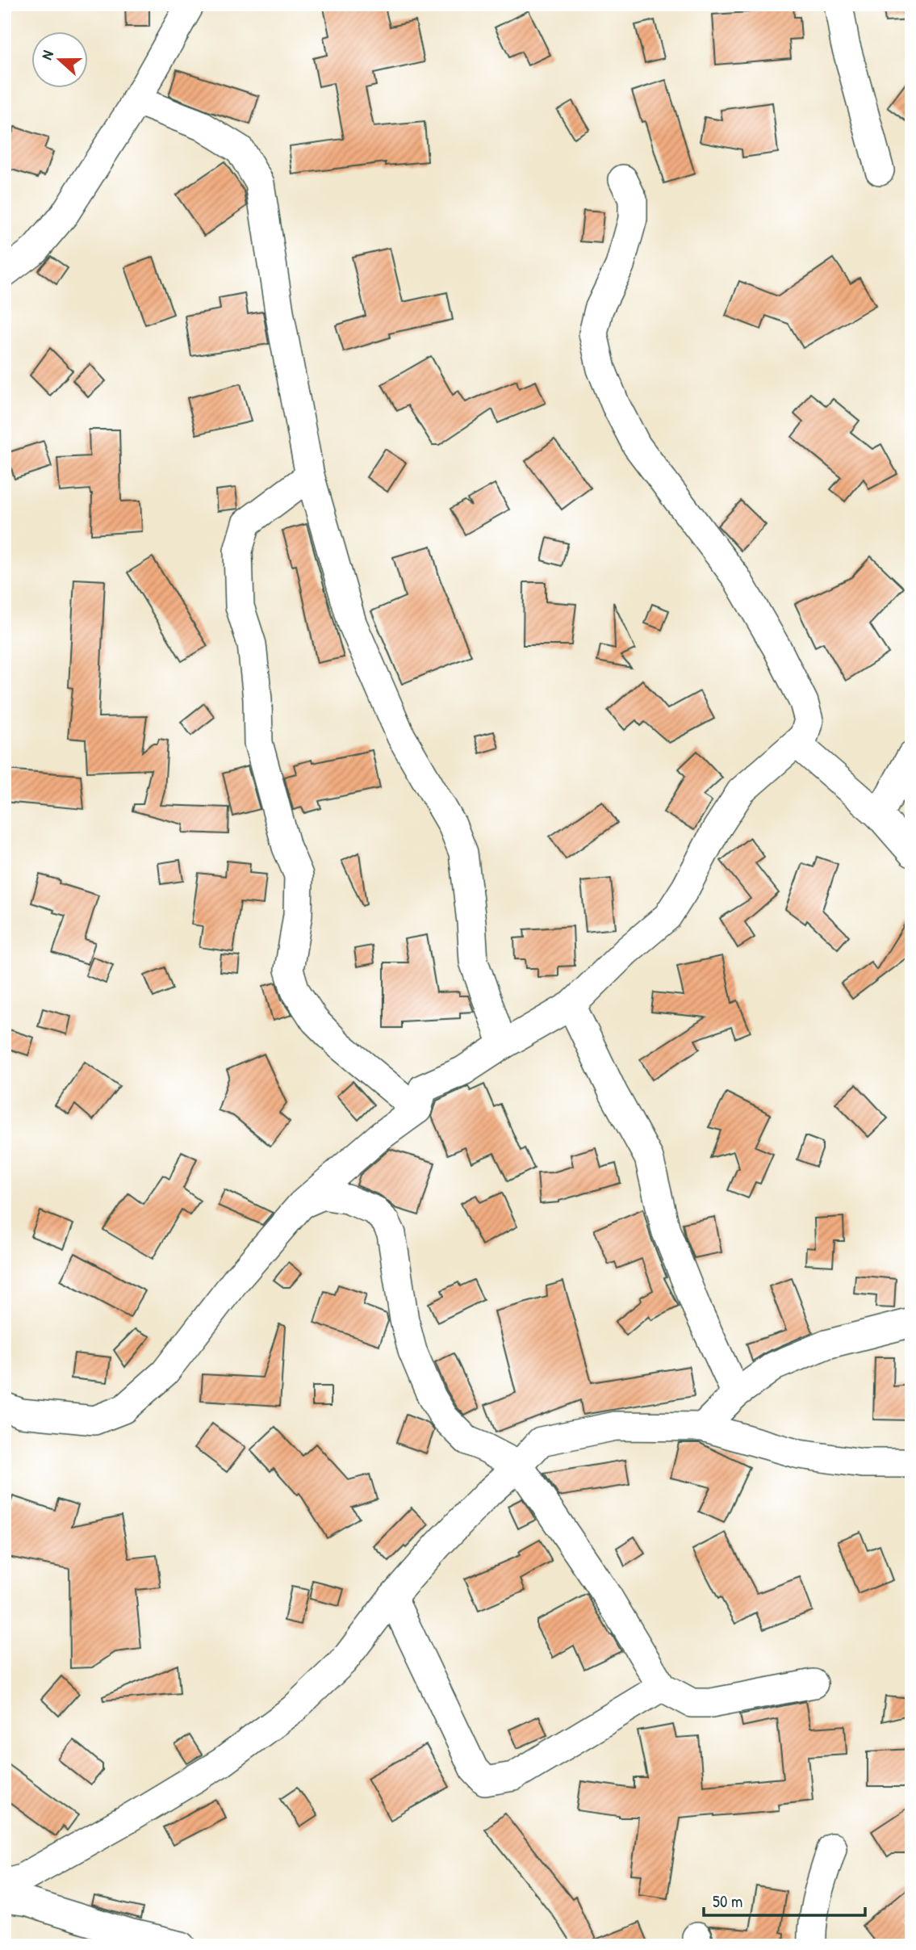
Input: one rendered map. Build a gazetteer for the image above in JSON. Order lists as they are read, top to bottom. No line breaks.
{"scale_bar":"50 m","north":"left"}
